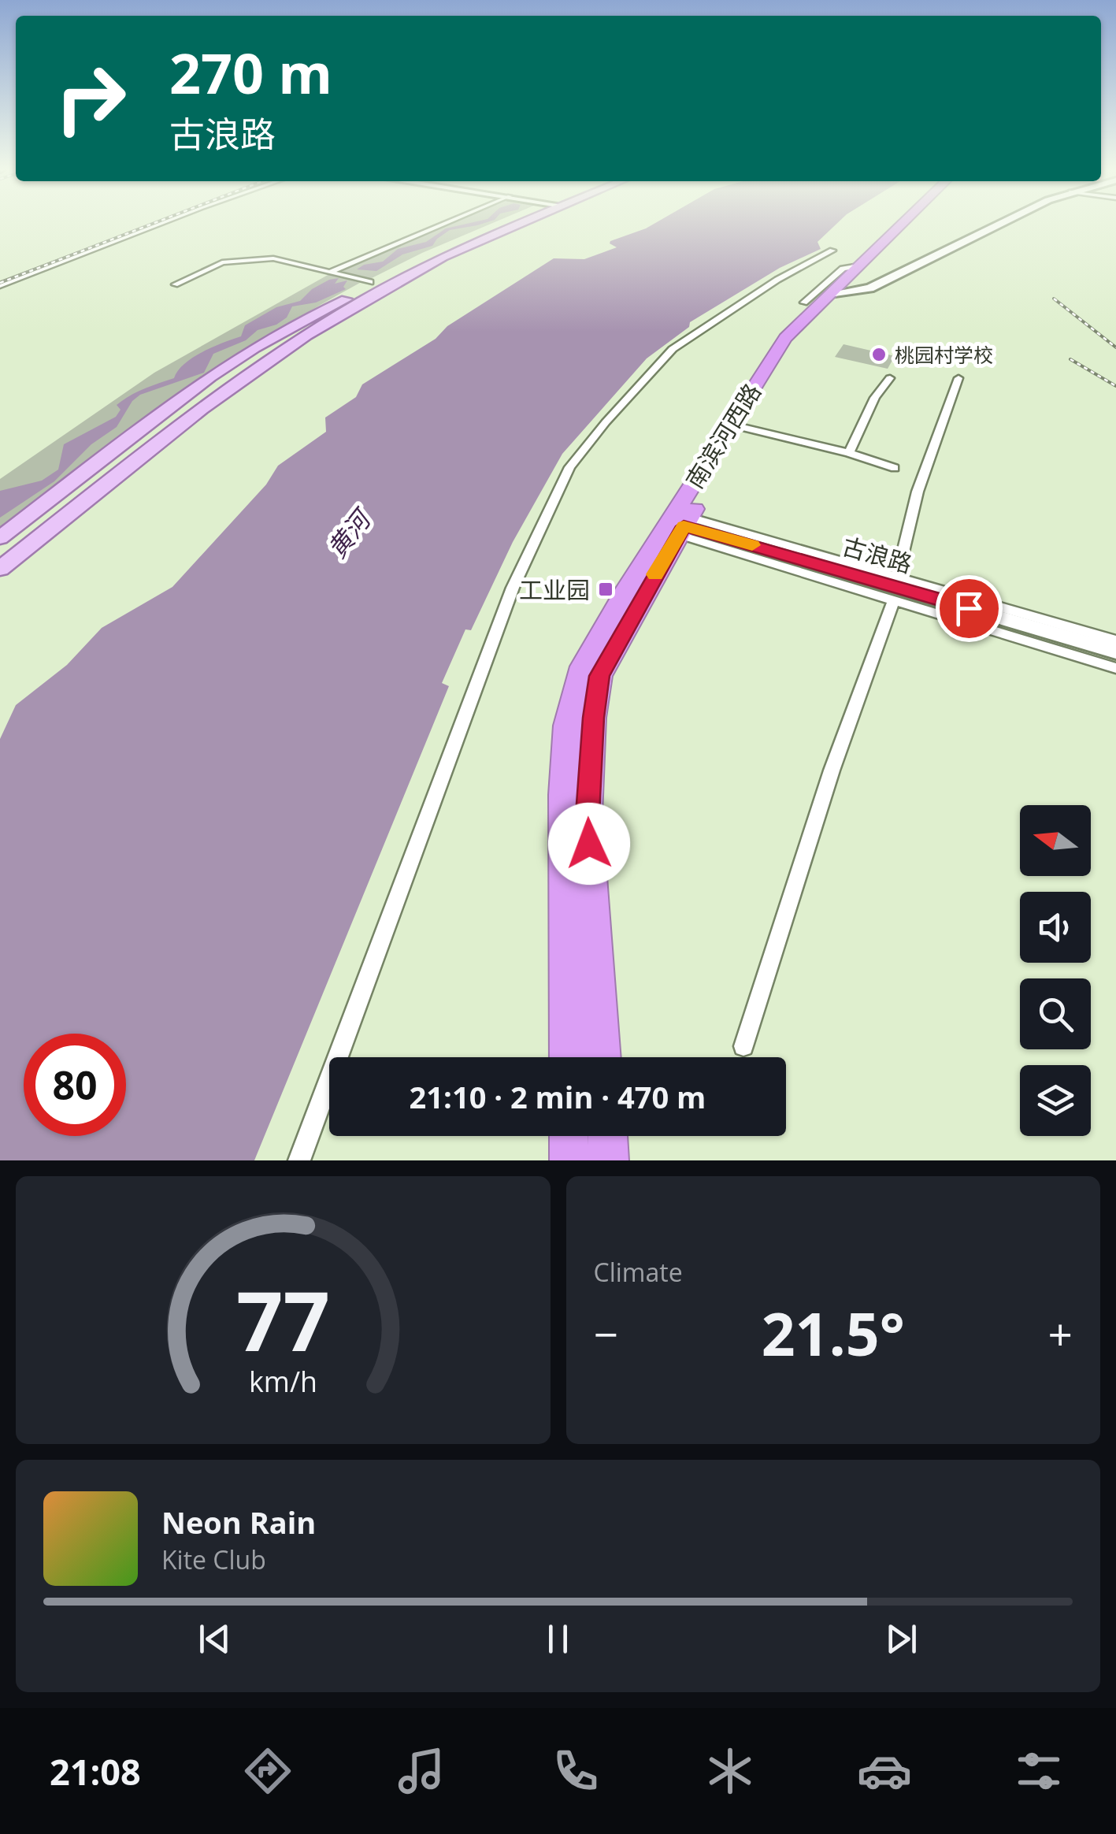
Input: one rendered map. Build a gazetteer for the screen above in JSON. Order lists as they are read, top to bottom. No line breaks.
{"streets":{"highway":["南滨河西路"],"street":["古浪路"]},"crossings":[["南滨河西路","古浪路"]],"water":["黄河"],"places":{"other":["桃园村学校"],"transit":["工业园"]},"north":"left","page":{"turn":["270 m","古浪路"],"limit":"80","trip":"21:10 · 2 min · 470 m","tile":"Climate","heat":["−","21.5°","+"],"song":["Neon Rain","Kite Club"],"tabs":"21:08","gauge":["77","km/h"]}}
